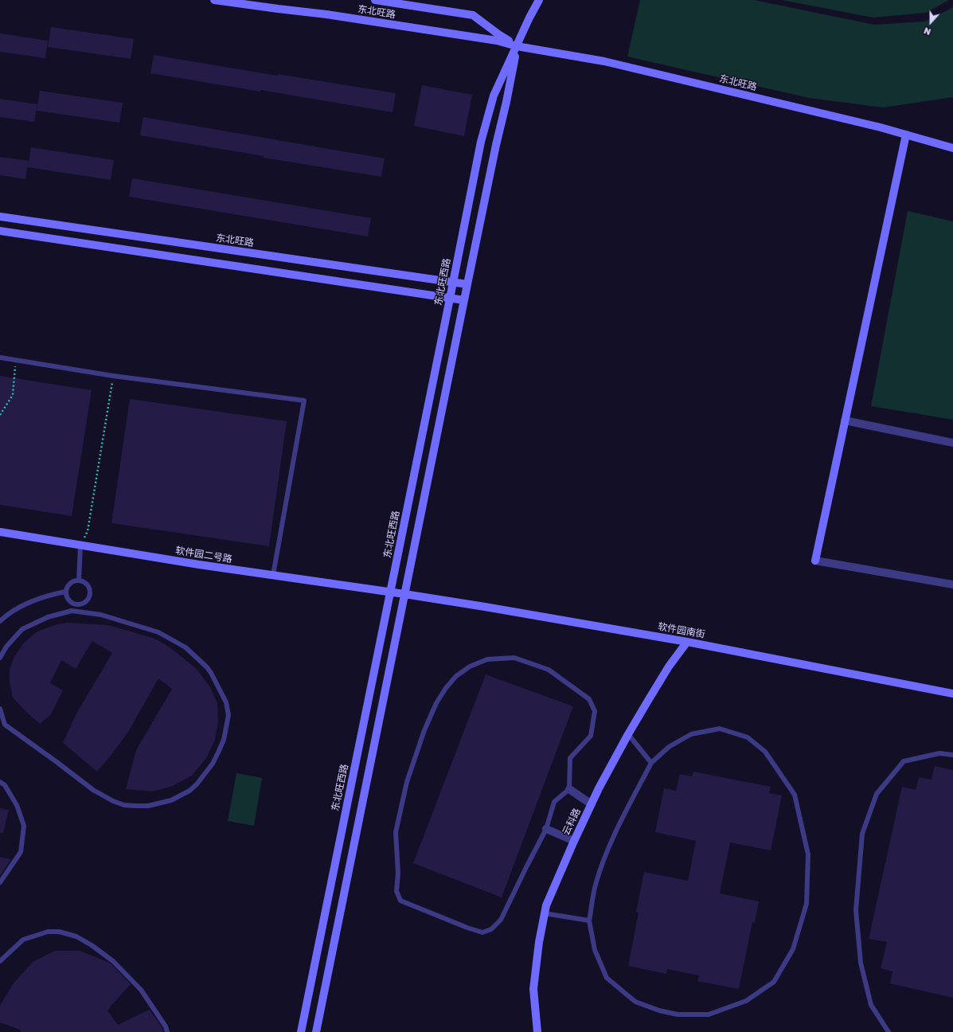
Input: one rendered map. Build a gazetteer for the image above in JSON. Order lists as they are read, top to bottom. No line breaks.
{"streets":{"street":["东北旺路","东北旺西路","软件园二号路","软件园南街","云科路"]},"crossings":[["东北旺路","东北旺西路"],["东北旺西路","软件园二号路"],["东北旺西路","软件园南街"],["软件园二号路","软件园南街"],["软件园南街","云科路"]],"north":"bottom"}
